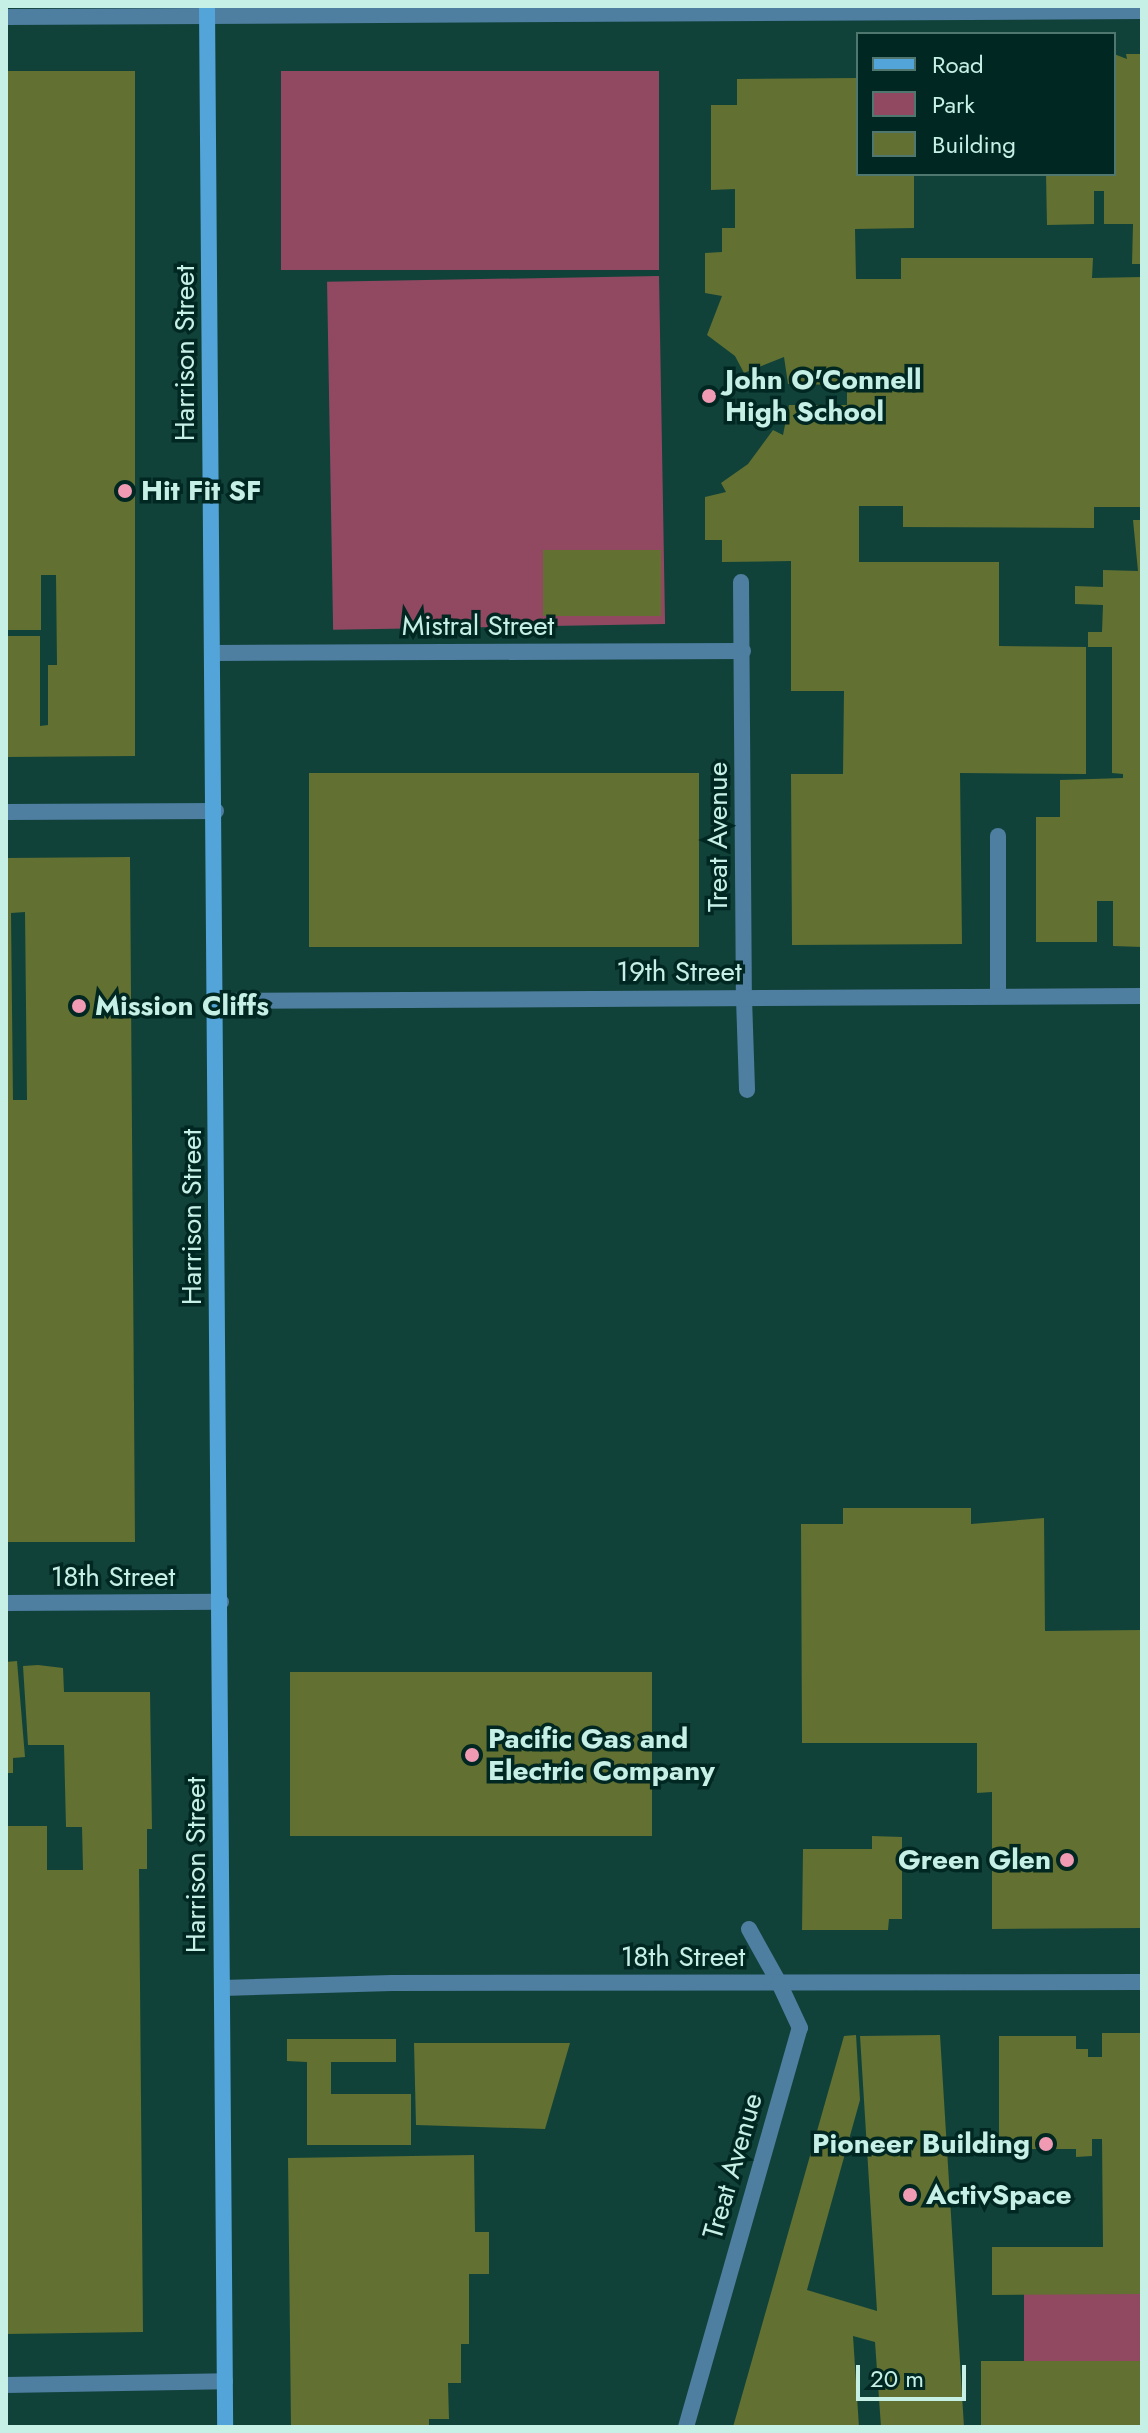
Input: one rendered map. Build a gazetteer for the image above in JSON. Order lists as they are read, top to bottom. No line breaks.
{"streets":{"street":["Harrison Street","Mistral Street","Treat Avenue","19th Street","18th Street"]},"crossings":[["Harrison Street","Mistral Street"],["Harrison Street","19th Street"],["Harrison Street","18th Street"],["Mistral Street","Treat Avenue"],["Treat Avenue","19th Street"],["Treat Avenue","18th Street"]],"places":["John O'Connell High School","Hit Fit SF","Mission Cliffs","Pacific Gas and Electric Company","Green Glen","Pioneer Building","ActivSpace"],"legend":["Road","Park","Building"],"scale_bar":"20 m"}
